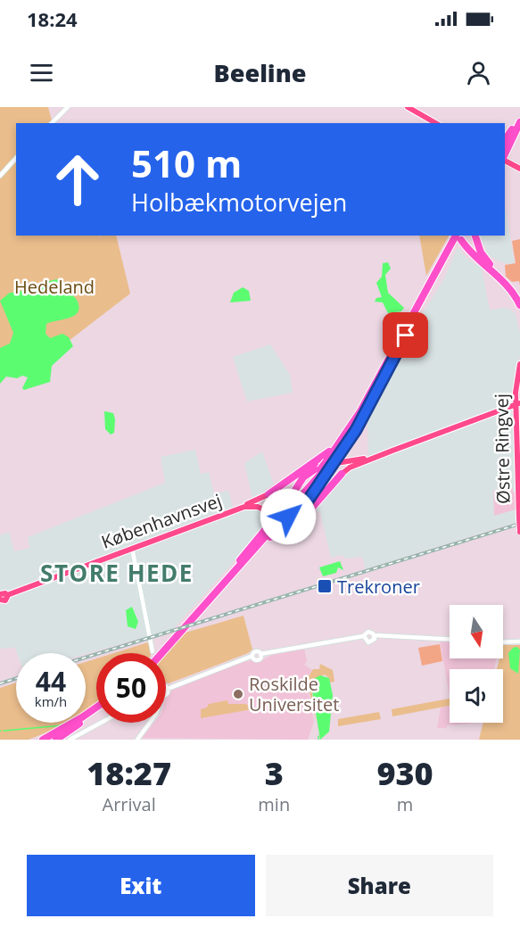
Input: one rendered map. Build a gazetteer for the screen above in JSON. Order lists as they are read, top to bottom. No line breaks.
{"streets":{"main road":["Østre Ringvej","Københavnsvej"]},"crossings":[["Østre Ringvej","Københavnsvej"]],"districts":["STORE HEDE"],"parks":["Hedeland"],"places":{"transit":["Trekroner"],"other":["Roskilde Universitet"]},"north":"bottom","page":{"status":"18:24","header":"Beeline","turn":["510 m","Holbækmotorvejen"],"speed":"44 km/h","limit":"50","eta":["18:27","Arrival","3","min","930","m"],"buttons":["Exit","Share"]}}
